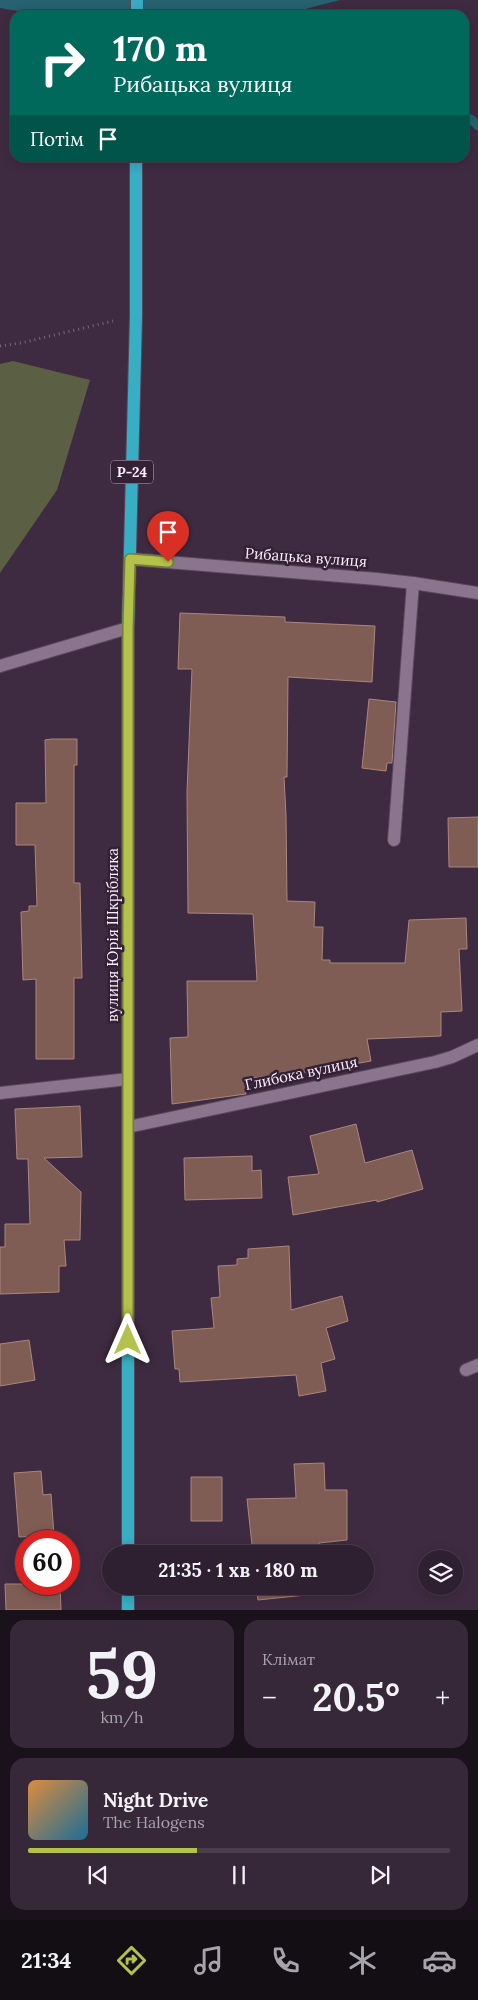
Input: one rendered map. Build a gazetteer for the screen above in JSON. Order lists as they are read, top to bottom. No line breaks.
{"streets":{"main road":["Р-24","вулиця Юрія Шкрібляка"],"street":["Рибацька вулиця","Глибока вулиця"]},"crossings":[["Р-24","вулиця Юрія Шкрібляка"],["Рибацька вулиця","вулиця Юрія Шкрібляка"],["вулиця Юрія Шкрібляка","Глибока вулиця"]],"page":{"turn":["170 m","Рибацька вулиця"],"then":"Потім","limit":"60","trip":"21:35 · 1 хв · 180 m","tile":[["59","km/h"],"Клімат"],"heat":["−","20.5°","+"],"song":["Night Drive","The Halogens"],"tabs":"21:34"}}
